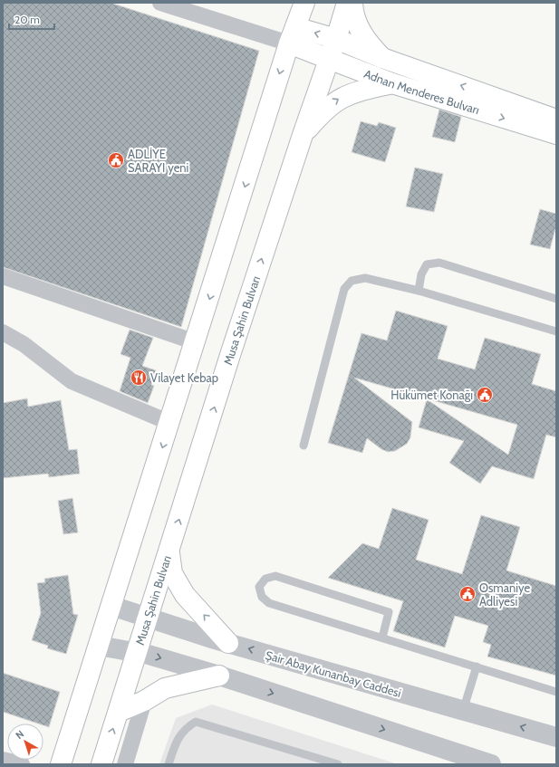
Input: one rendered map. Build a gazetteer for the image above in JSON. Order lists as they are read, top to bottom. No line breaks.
{"streets":{"main road":["Adnan Menderes Bulvarı","Musa Şahin Bulvarı"],"street":["Şair Abay Kunanbay Caddesi"]},"crossings":[["Adnan Menderes Bulvarı","Musa Şahin Bulvarı"],["Musa Şahin Bulvarı","Şair Abay Kunanbay Caddesi"]],"places":{"public building":["ADLİYE SARAYI yeni","Hükümet Konağı","Osmaniye Adliyesi"],"restaurant":["Vilayet Kebap"]},"scale_bar":"20 m","north":"top left"}
